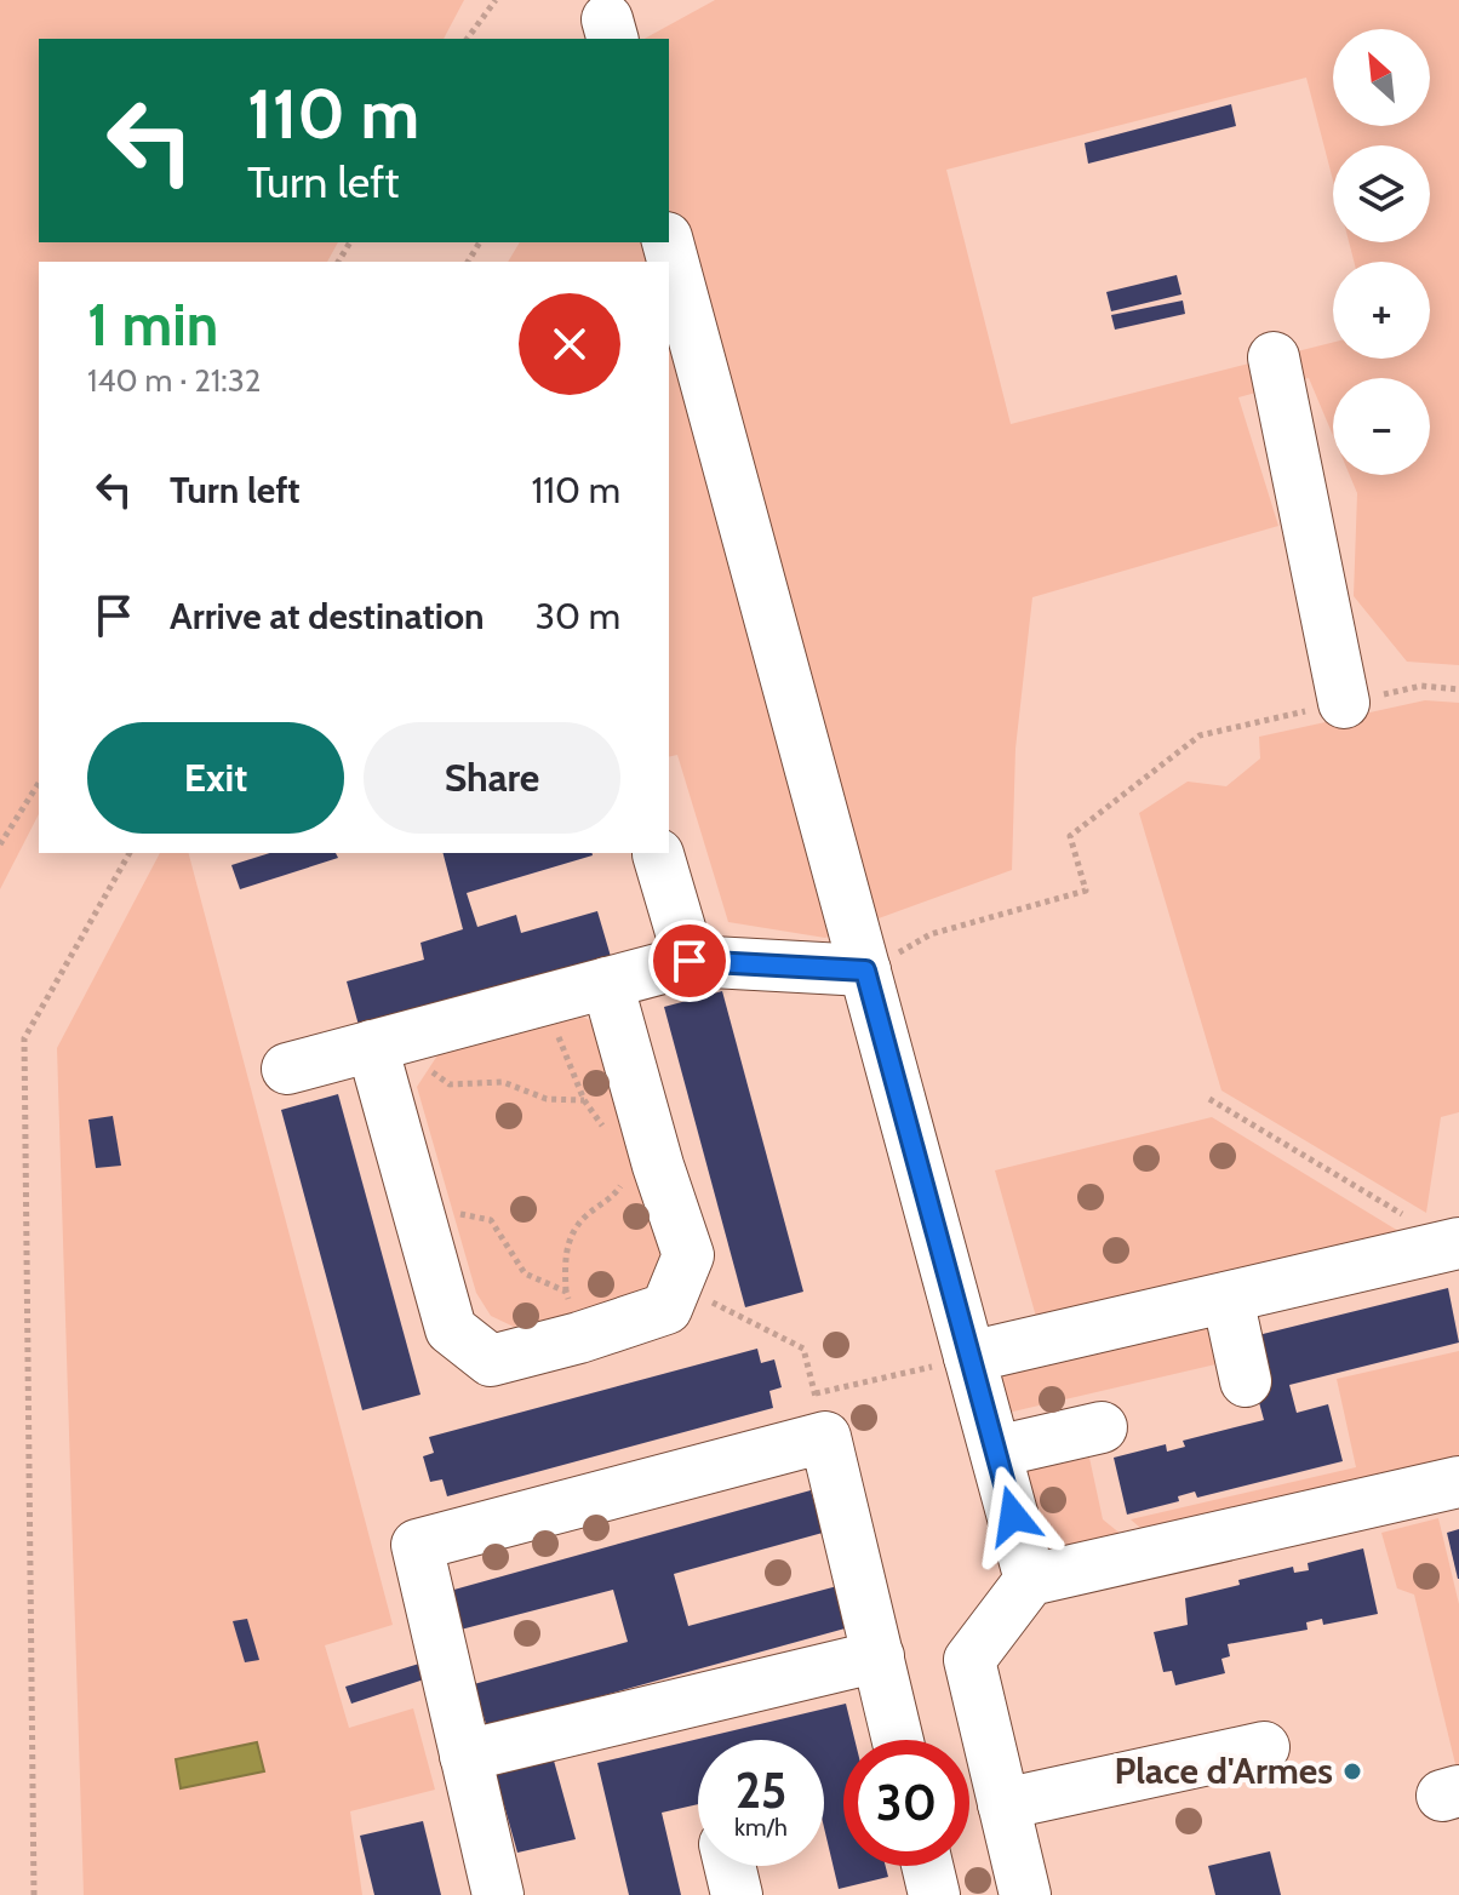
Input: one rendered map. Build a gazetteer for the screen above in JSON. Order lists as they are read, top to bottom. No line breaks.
{"places":["Place d'Armes"],"north":"top left","page":{"map_buttons":["+","−"],"turn":["110 m","Turn left"],"heading":["1 min","140 m · 21:32"],"list":[{"name":"Turn left","value":"110 m"},{"name":"Arrive at destination","value":"30 m"}],"buttons":["Exit","Share"],"speed":"25 km/h","limit":"30"}}
